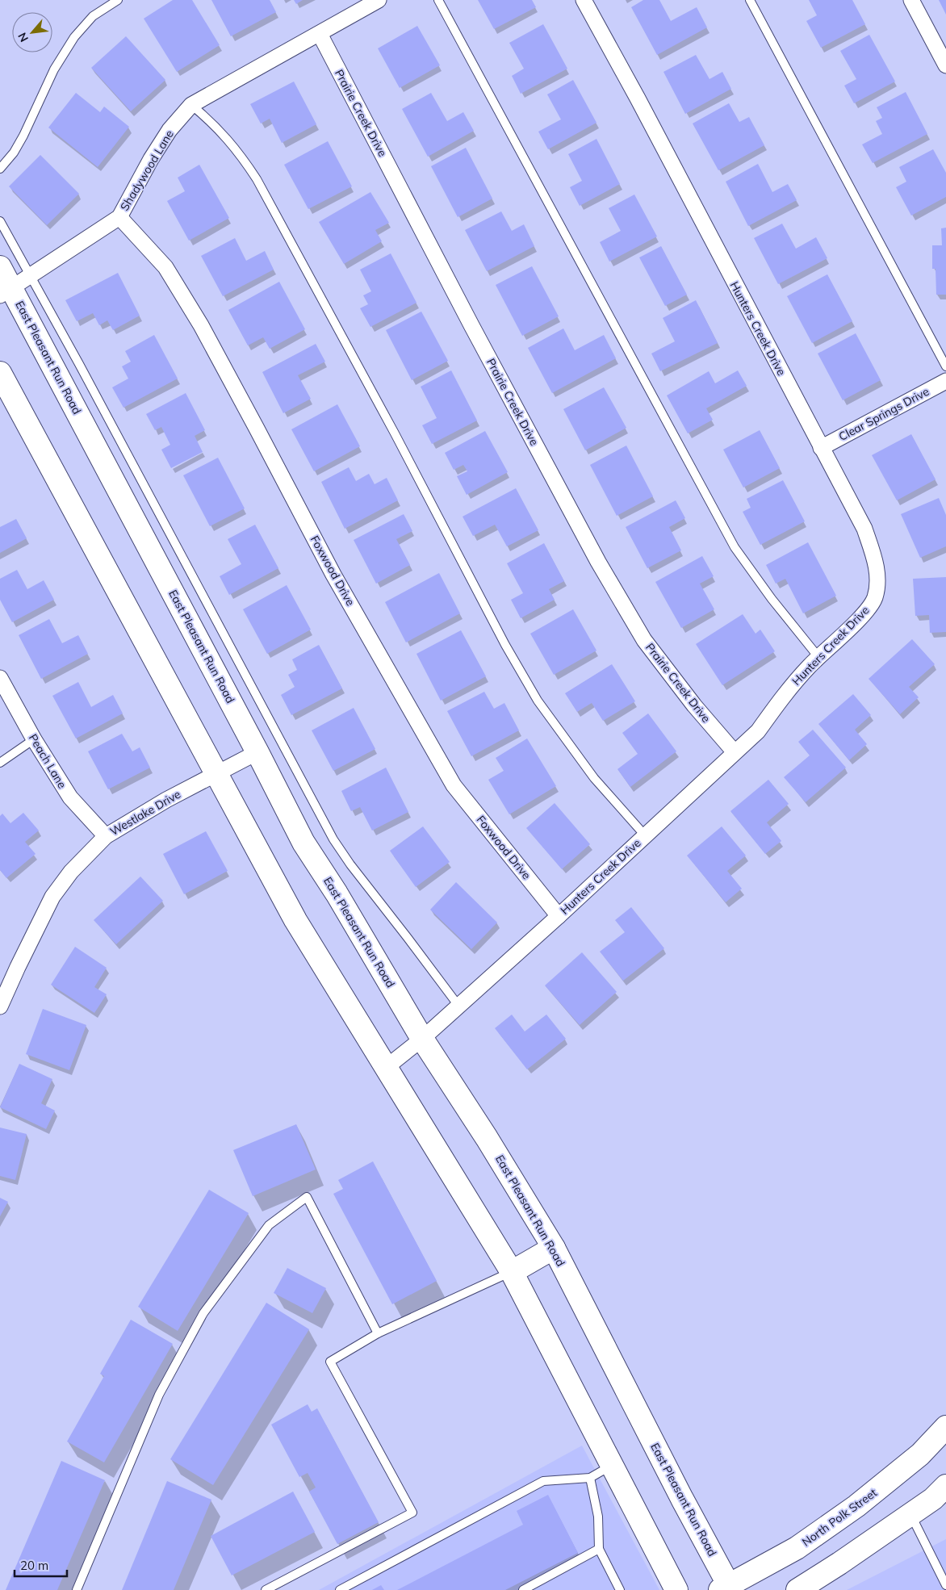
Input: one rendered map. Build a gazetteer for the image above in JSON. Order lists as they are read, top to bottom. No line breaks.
{"streets":{"main road":["East Pleasant Run Road","North Polk Street"],"street":["Prairie Creek Drive","Shadywood Lane","Hunters Creek Drive","Clear Springs Drive","Foxwood Drive","Peach Lane","Westlake Drive"]},"crossings":[["Prairie Creek Drive","Shadywood Lane"],["Prairie Creek Drive","Hunters Creek Drive"],["Shadywood Lane","East Pleasant Run Road"],["Shadywood Lane","Foxwood Drive"],["Hunters Creek Drive","East Pleasant Run Road"],["Hunters Creek Drive","Clear Springs Drive"],["Hunters Creek Drive","Foxwood Drive"],["East Pleasant Run Road","Westlake Drive"],["East Pleasant Run Road","North Polk Street"],["Peach Lane","Westlake Drive"]],"scale_bar":"20 m","north":"bottom left"}
